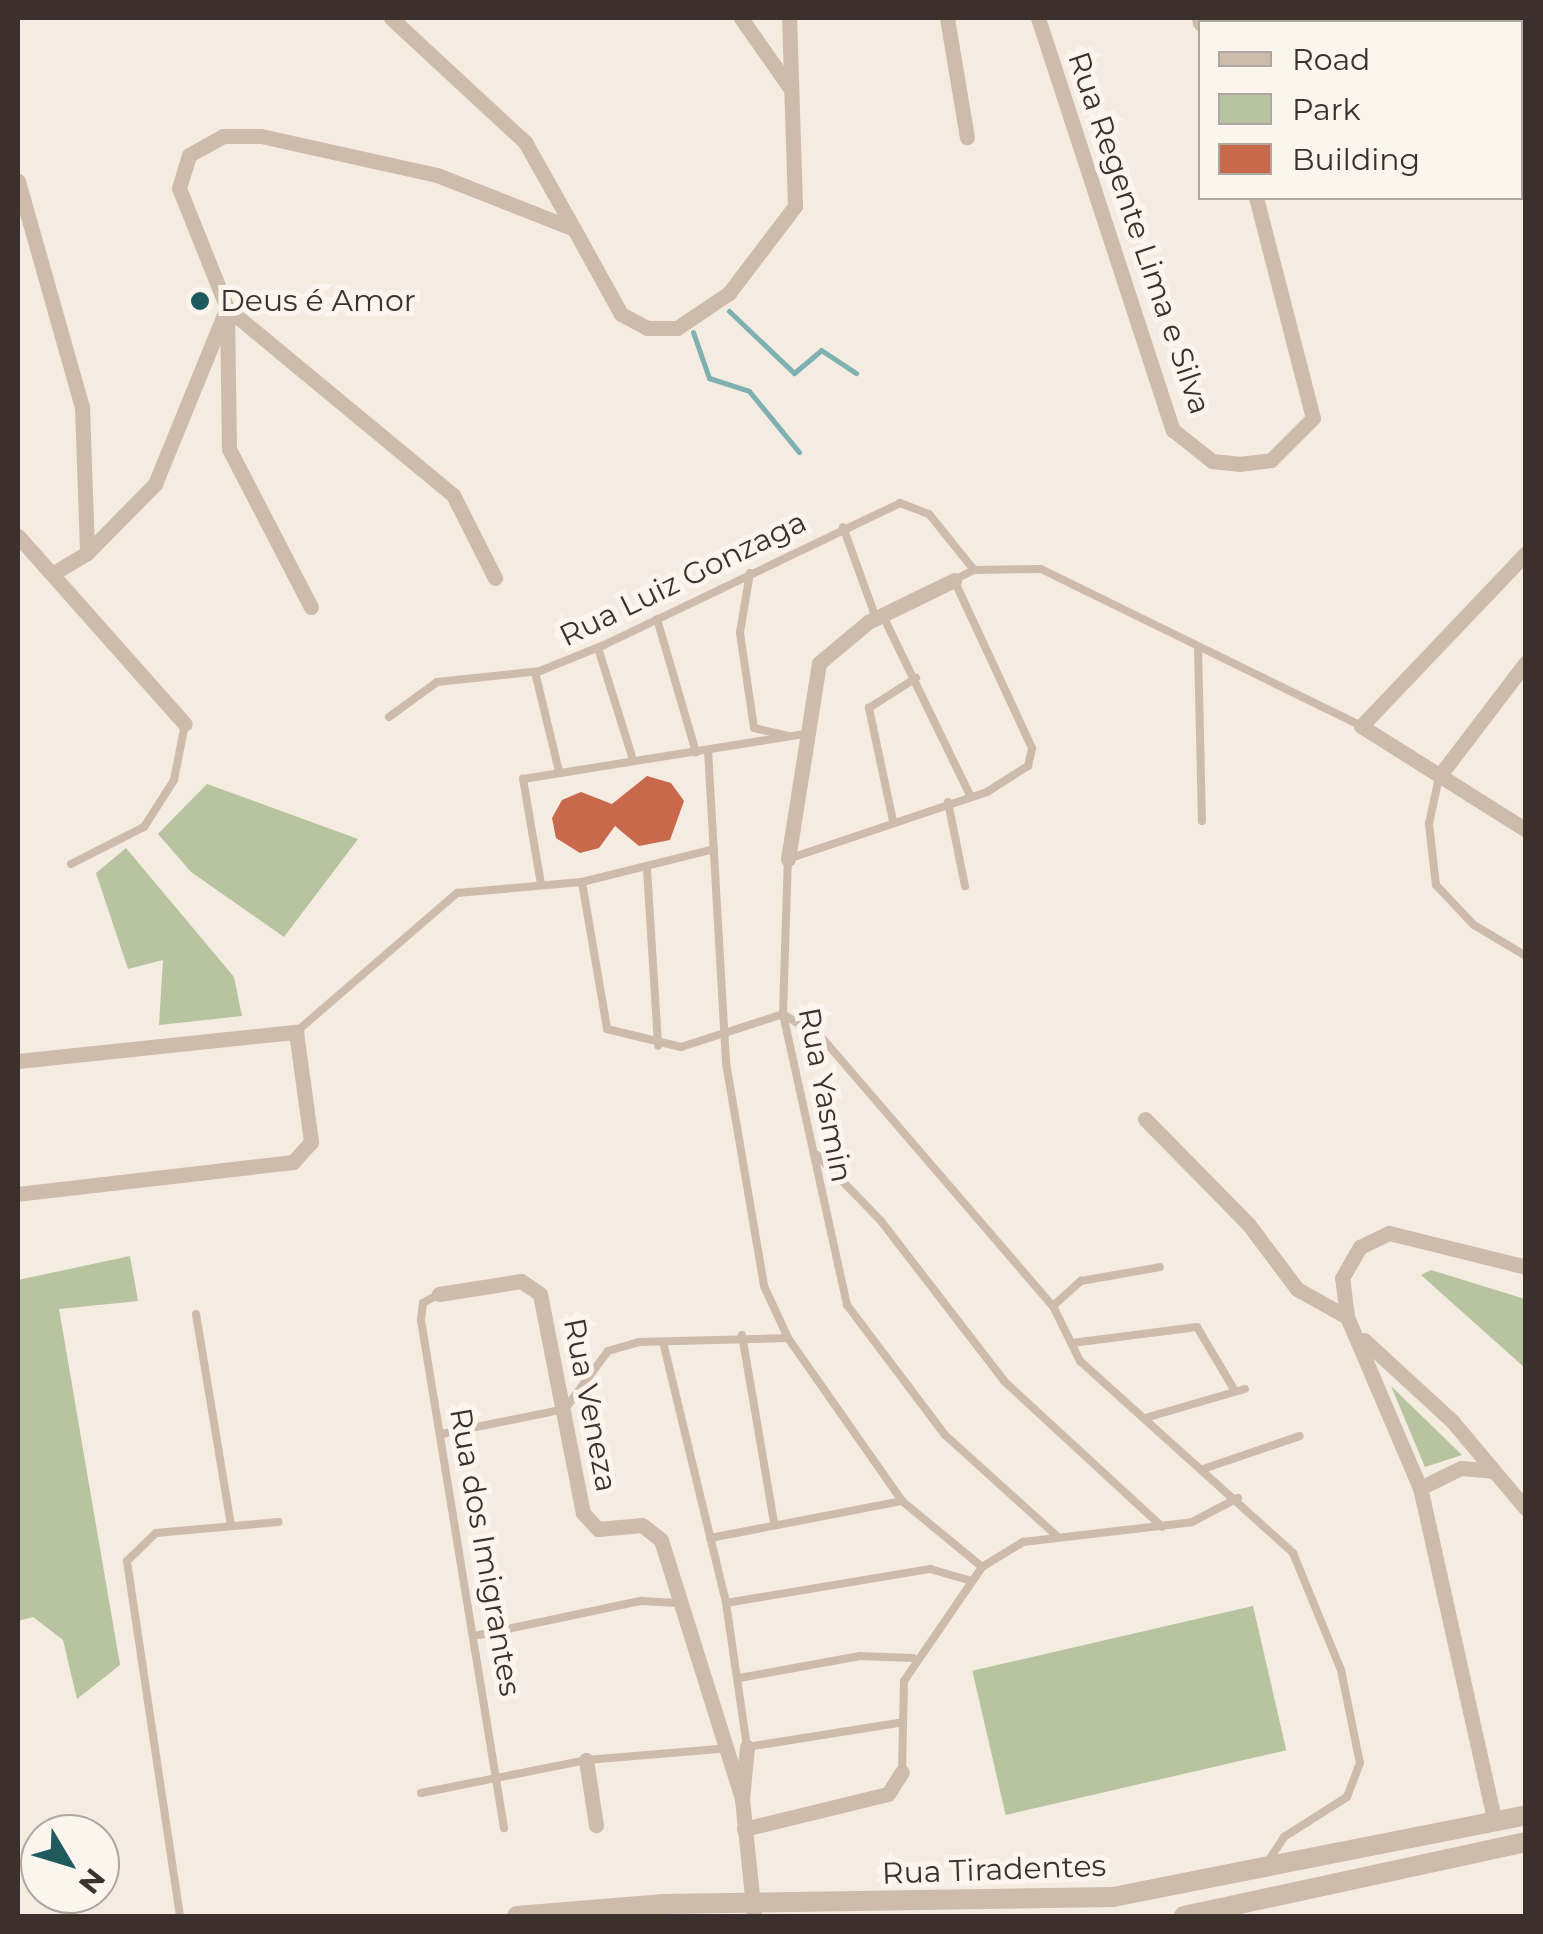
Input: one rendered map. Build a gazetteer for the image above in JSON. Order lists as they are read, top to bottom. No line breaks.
{"streets":{"street":["Rua Regente Lima e Silva","Rua Veneza","Rua Tiradentes"],"lane":["Rua Luiz Gonzaga","Rua Yasmin","Rua dos Imigrantes"]},"crossings":[["Rua Veneza","Rua dos Imigrantes"]],"places":["Deus é Amor"],"legend":["Road","Park","Building"],"north":"bottom right"}
